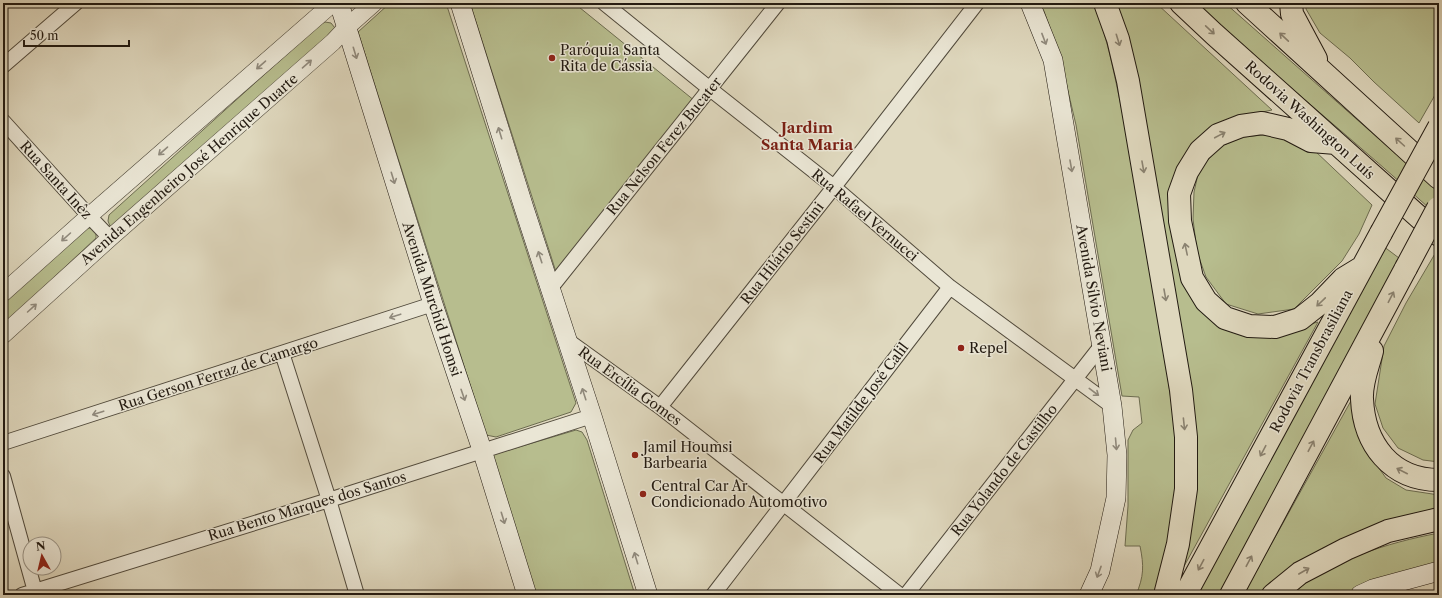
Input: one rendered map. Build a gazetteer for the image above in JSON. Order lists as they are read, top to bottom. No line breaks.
{"streets":{"highway":["Rodovia Washington Luís","Rodovia Transbrasiliana"],"main road":["Avenida Sílvio Neviani","Avenida Murchid Homsi"],"street":["Rua Nelson Ferez Bucater","Avenida Engenheiro José Henrique Duarte","Rua Santa Inêz","Rua Rafael Vernucci","Rua Hilário Sestini","Rua Gerson Ferraz de Camargo","Rua Ercília Gomes","Rua Matilde José Calil","Rua Yolando de Castilho","Rua Bento Marques dos Santos"]},"crossings":[["Rua Nelson Ferez Bucater","Rua Rafael Vernucci"],["Avenida Engenheiro José Henrique Duarte","Rua Santa Inêz"],["Avenida Engenheiro José Henrique Duarte","Avenida Murchid Homsi"],["Rua Rafael Vernucci","Rua Hilário Sestini"],["Rua Rafael Vernucci","Avenida Sílvio Neviani"],["Rua Rafael Vernucci","Rua Matilde José Calil"],["Rua Rafael Vernucci","Rua Yolando de Castilho"],["Rua Hilário Sestini","Rua Ercília Gomes"],["Avenida Sílvio Neviani","Rua Yolando de Castilho"],["Avenida Murchid Homsi","Rua Gerson Ferraz de Camargo"],["Avenida Murchid Homsi","Rua Bento Marques dos Santos"],["Rua Ercília Gomes","Rua Matilde José Calil"]],"one_way":["Avenida Sílvio Neviani","Rua Gerson Ferraz de Camargo"],"districts":["Jardim Santa Maria"],"places":["Paróquia Santa Rita de Cássia","Repel","Jamil Houmsi Barbearia","Central Car Ar Condicionado Automotivo"],"scale_bar":"50 m","north":"top"}
